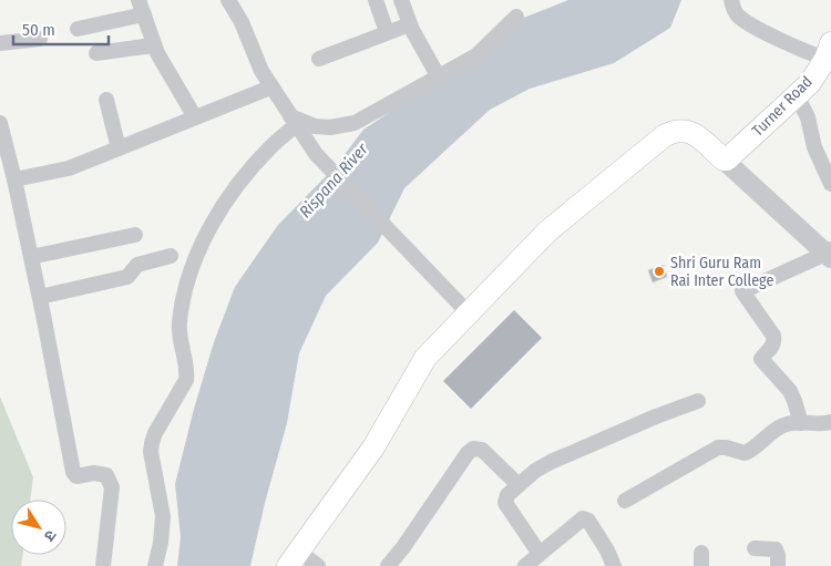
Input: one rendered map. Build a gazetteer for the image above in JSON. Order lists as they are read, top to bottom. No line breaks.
{"streets":{"main road":["Turner Road"]},"water":["Rispana River"],"places":["Shri Guru Ram Rai Inter College"],"scale_bar":"50 m","north":"bottom right"}
